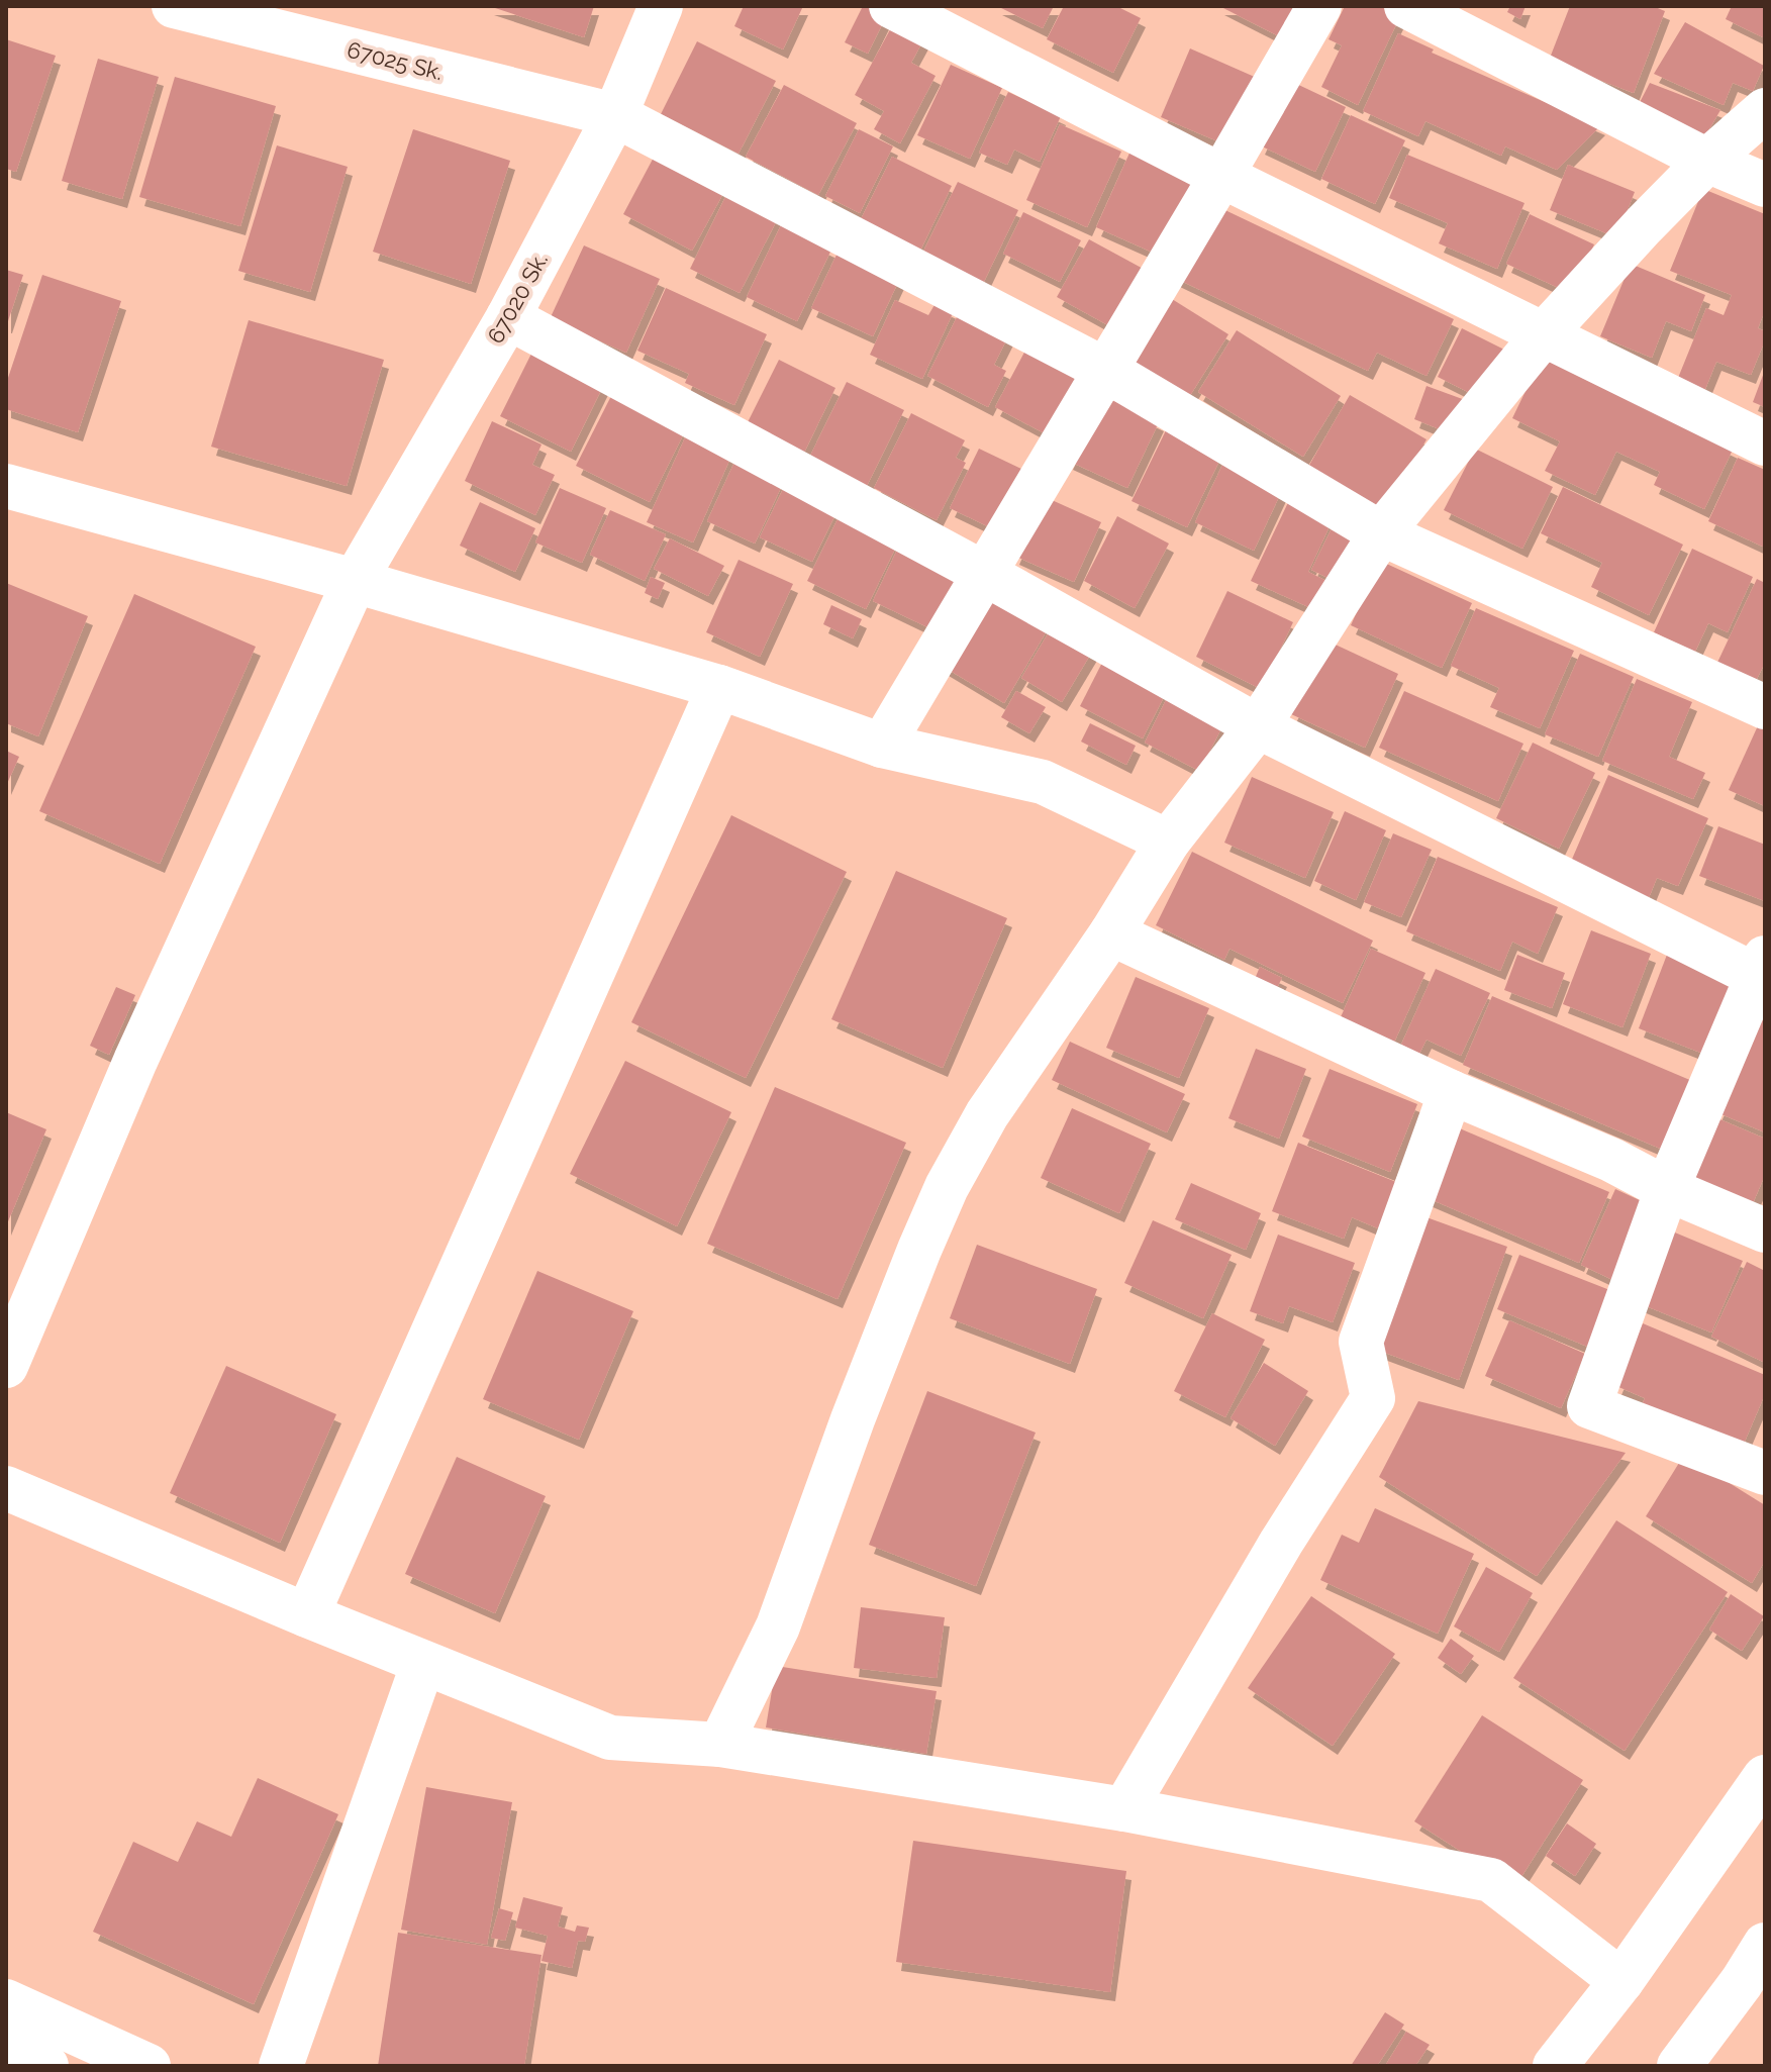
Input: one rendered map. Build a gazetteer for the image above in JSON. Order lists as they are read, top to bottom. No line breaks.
{"streets":{"street":["67025 Sk.","67020 Sk."]},"crossings":[["67025 Sk.","67020 Sk."]]}
